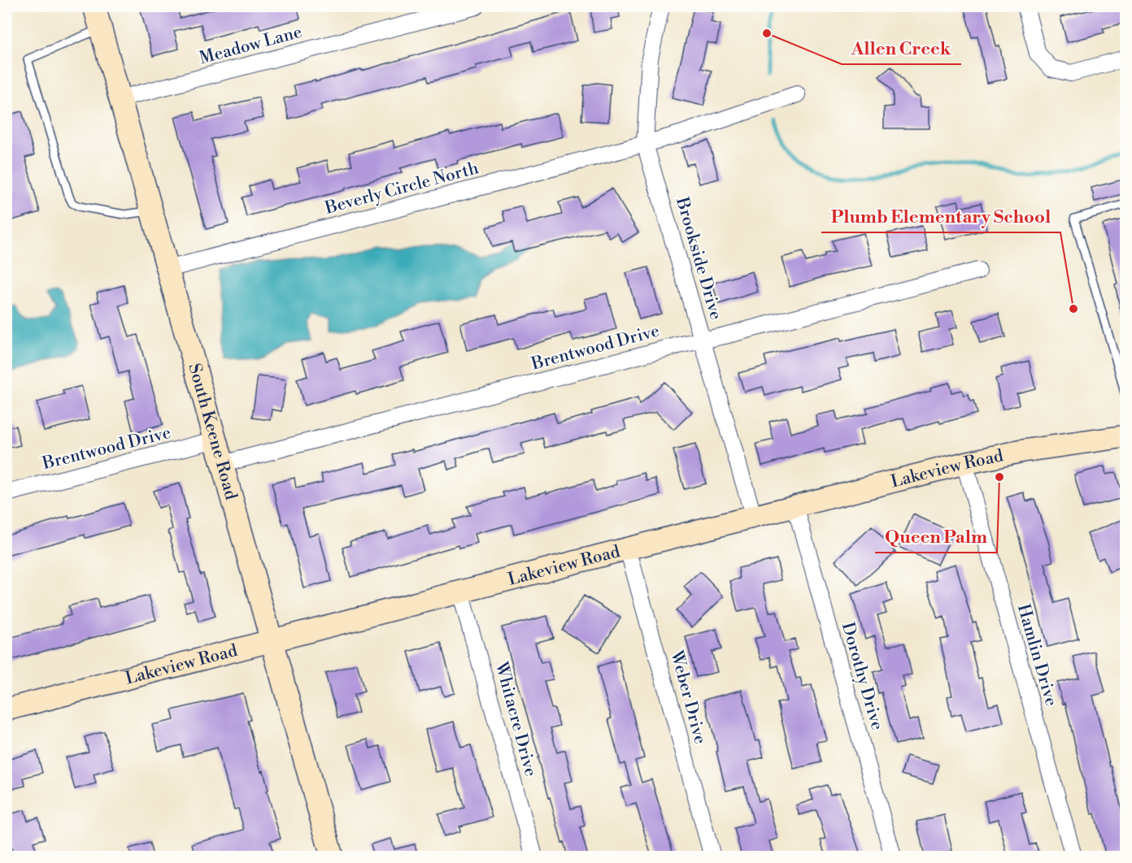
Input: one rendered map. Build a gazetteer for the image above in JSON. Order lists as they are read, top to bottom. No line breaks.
{"streets":{"street":["Meadow Lane","Beverly Circle North","Brookside Drive","Brentwood Drive","South Keene Road","Lakeview Road","Hamlin Drive","Dorothy Drive","Weber Drive","Whitacre Drive"]},"crossings":[["Meadow Lane","South Keene Road"],["Beverly Circle North","Brookside Drive"],["Beverly Circle North","South Keene Road"],["Brookside Drive","Brentwood Drive"],["Brookside Drive","Lakeview Road"],["Brentwood Drive","South Keene Road"],["South Keene Road","Lakeview Road"],["Lakeview Road","Hamlin Drive"],["Lakeview Road","Dorothy Drive"],["Lakeview Road","Weber Drive"],["Lakeview Road","Whitacre Drive"]],"places":["Allen Creek","Plumb Elementary School","Queen Palm"]}
